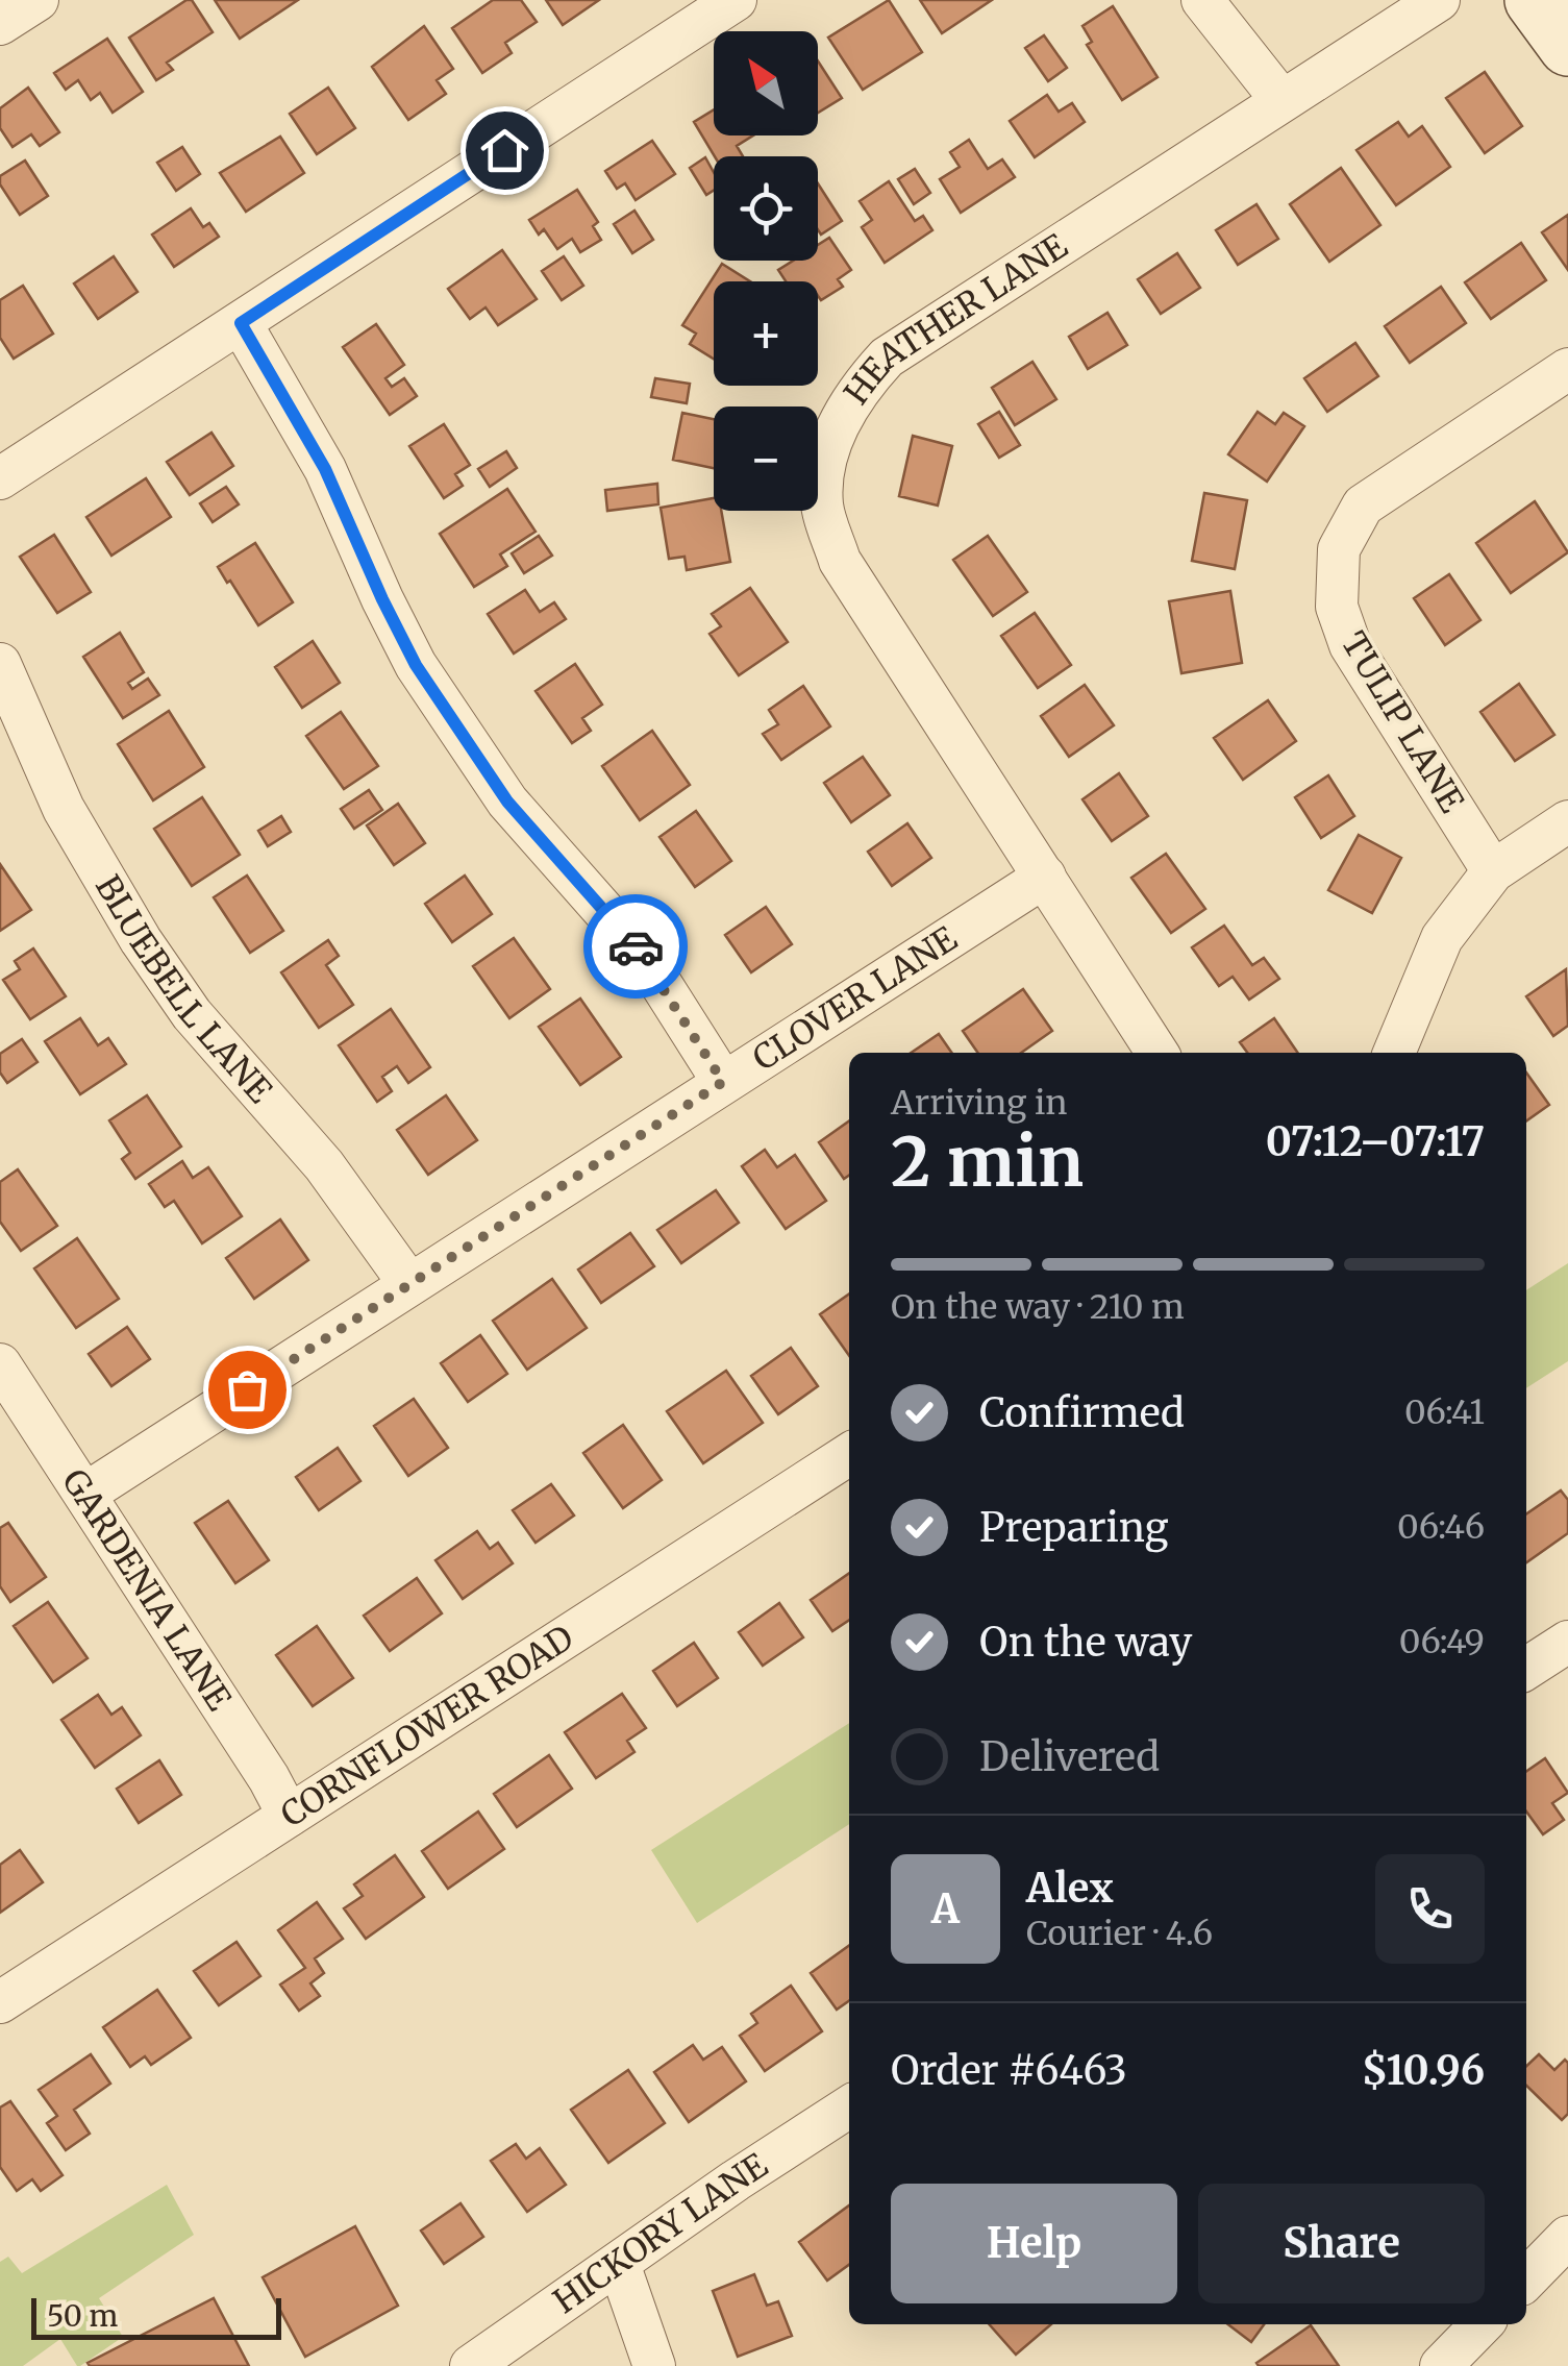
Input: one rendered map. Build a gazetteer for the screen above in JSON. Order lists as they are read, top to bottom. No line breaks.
{"streets":{"street":["HEATHER LANE","TULIP LANE","BLUEBELL LANE","CLOVER LANE","GARDENIA LANE","CORNFLOWER ROAD","HICKORY LANE"]},"crossings":[["HEATHER LANE","CLOVER LANE"],["BLUEBELL LANE","CLOVER LANE"],["CLOVER LANE","GARDENIA LANE"],["GARDENIA LANE","CORNFLOWER ROAD"]],"scale_bar":"50 m","north":"top left","page":{"map_buttons":["+","−"],"heading":["2 min","Arriving in","07:12–07:17"],"panel":["Alex","Courier · 4.6","Order #6463","$10.96"],"bar":"On the way · 210 m","list":[["Confirmed","06:41"],["Preparing","06:46"],["On the way","06:49"],"Delivered"],"round":"A","buttons":["Help","Share"],"scale":"50 m"}}
